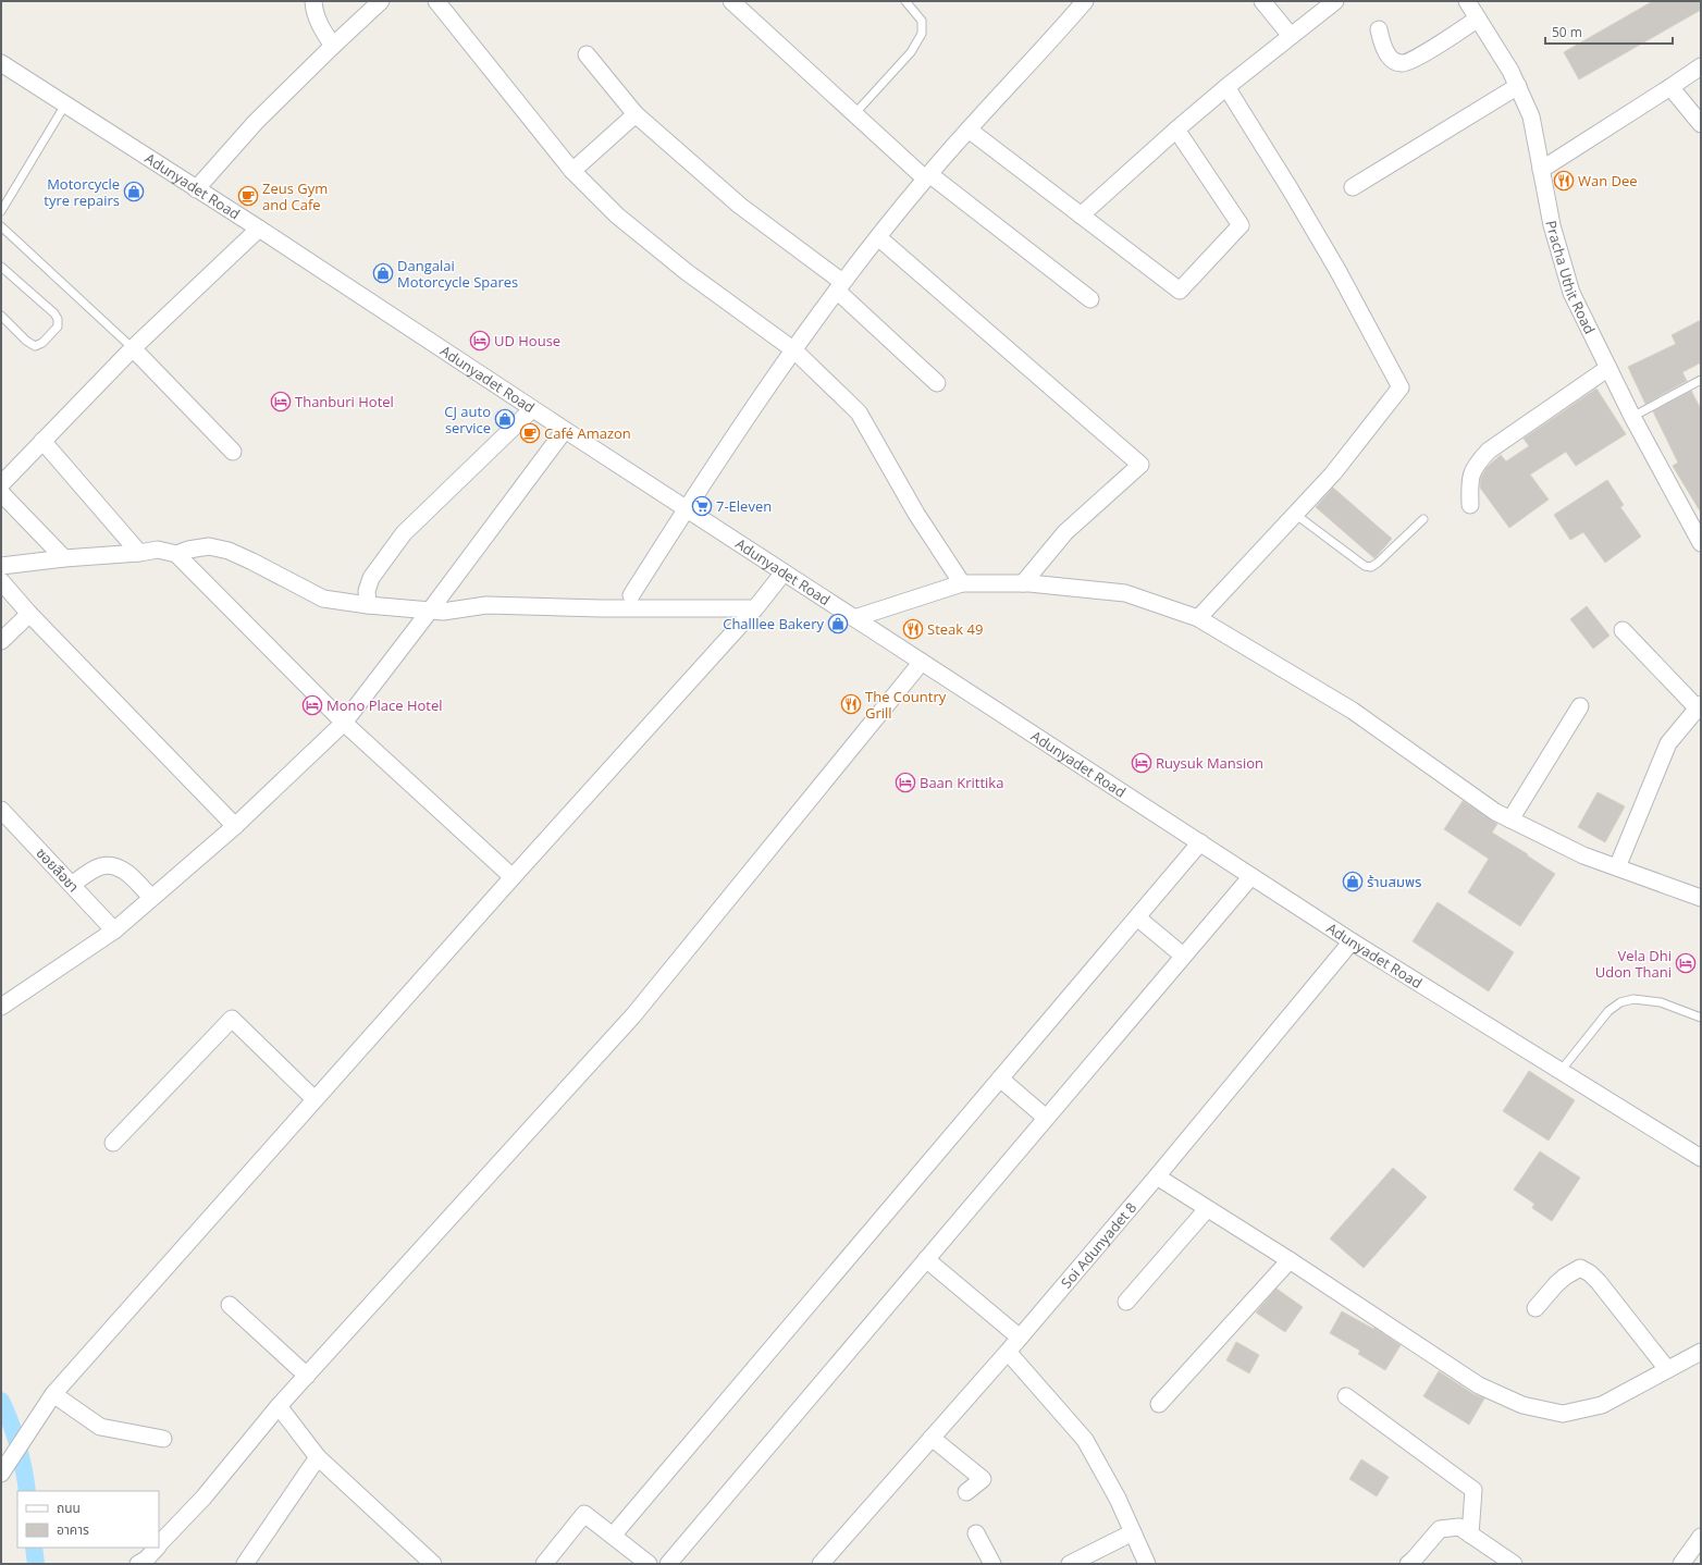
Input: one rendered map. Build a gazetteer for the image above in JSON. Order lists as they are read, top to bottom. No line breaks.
{"streets":{"street":["Adunyadet Road","Pracha Uthit Road","ซอยลือชา","Soi Adunyadet 8"]},"crossings":[["Adunyadet Road","Soi Adunyadet 8"]],"places":{"restaurant":["Wan Dee","Steak 49","The Country Grill"],"shop":["Motorcycle tyre repairs","Dangalai Motorcycle Spares","CJ auto service","Challlee Bakery","ร้านสมพร"],"cafe":["Zeus Gym and Cafe","Café Amazon"],"hotel":["UD House","Thanburi Hotel","Mono Place Hotel","Ruysuk Mansion","Baan Krittika","Vela Dhi Udon Thani"],"supermarket":["7-Eleven"]},"legend":["ถนน","อาคาร"],"scale_bar":"50 m"}
